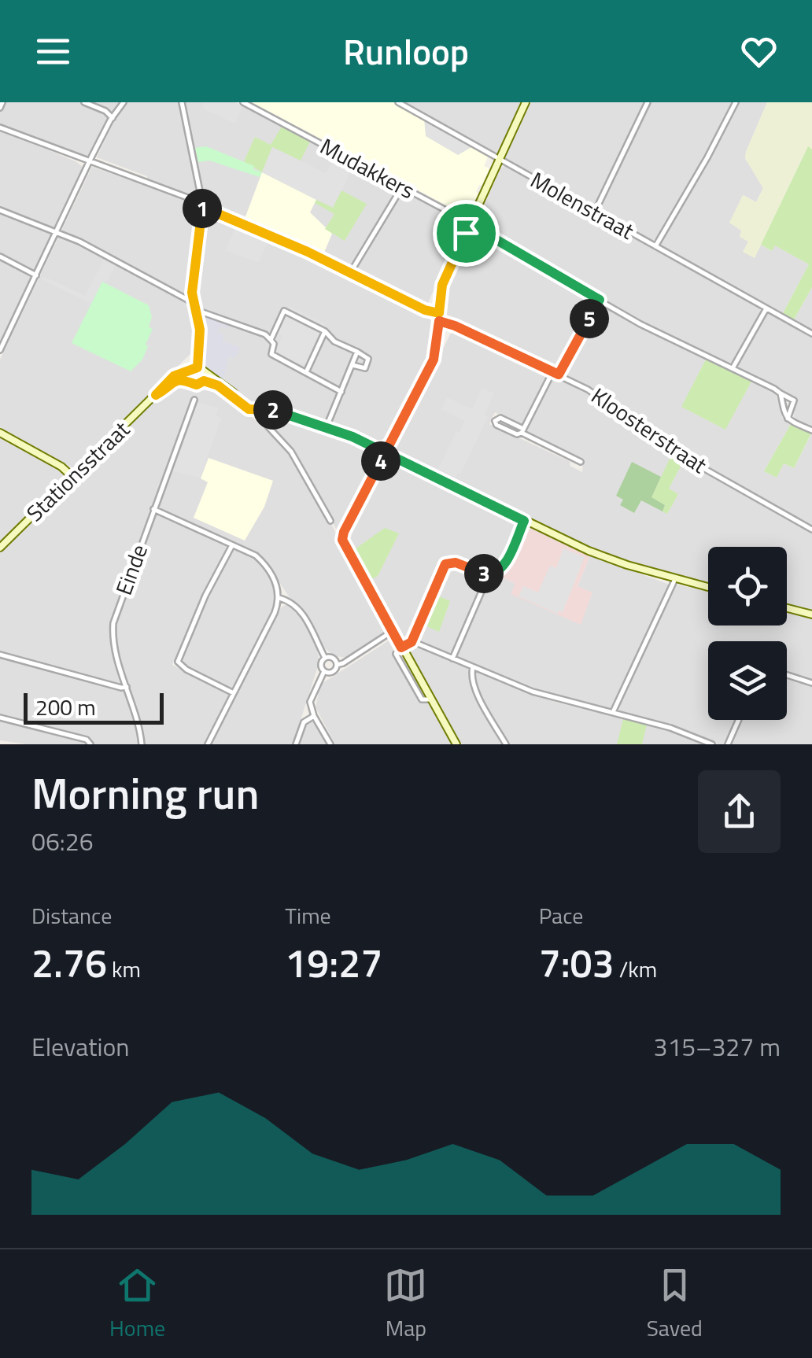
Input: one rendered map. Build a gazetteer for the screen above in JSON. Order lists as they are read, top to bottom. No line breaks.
{"streets":{"main road":["Stationsstraat"],"street":["Mudakkers","Molenstraat","Kloosterstraat","Einde"]},"scale_bar":"200 m","page":{"header":"Runloop","pins":["1","5","2","4","3"],"scale":"200 m","heading":["Morning run","06:26"],"stats":[["Distance","2.76 km"],["Time","19:27"],["Pace","7:03 /km"]],"chart":["Elevation","315–327 m"],"tabs":["Home","Map","Saved"]}}
